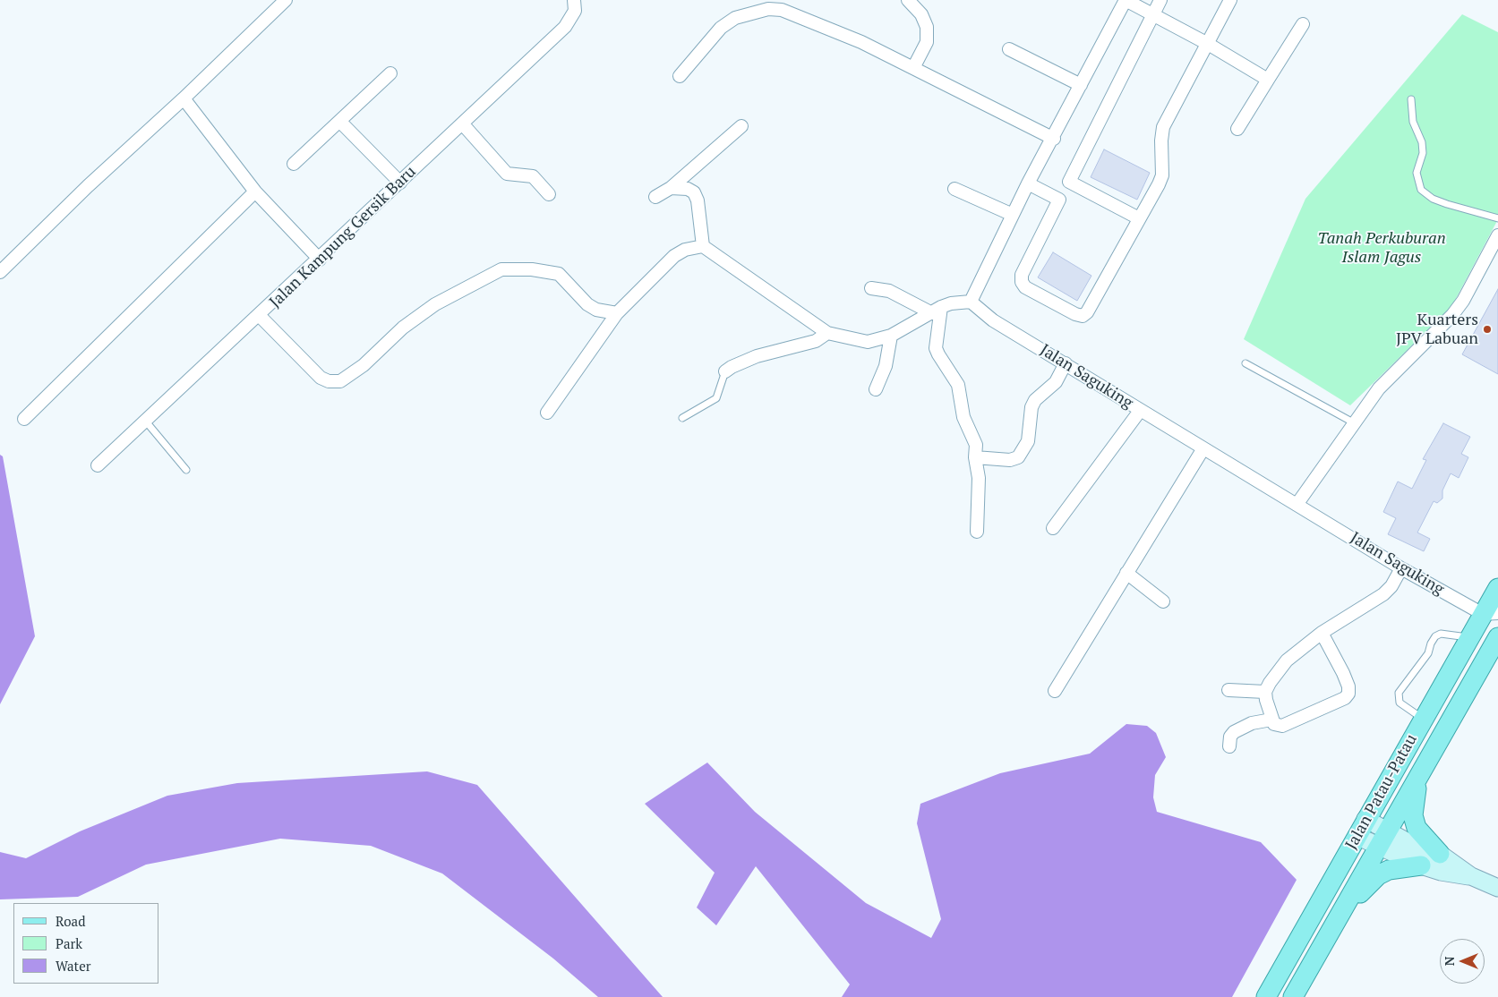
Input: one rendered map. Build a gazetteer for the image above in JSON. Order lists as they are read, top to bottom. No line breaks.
{"streets":{"main road":["Jalan Patau-Patau"],"street":["Jalan Kampung Gersik Baru","Jalan Saguking"]},"crossings":[["Jalan Saguking","Jalan Patau-Patau"]],"parks":["Tanah Perkuburan Islam Jagus"],"places":["Kuarters JPV Labuan"],"legend":["Road","Park","Water"],"north":"left"}
